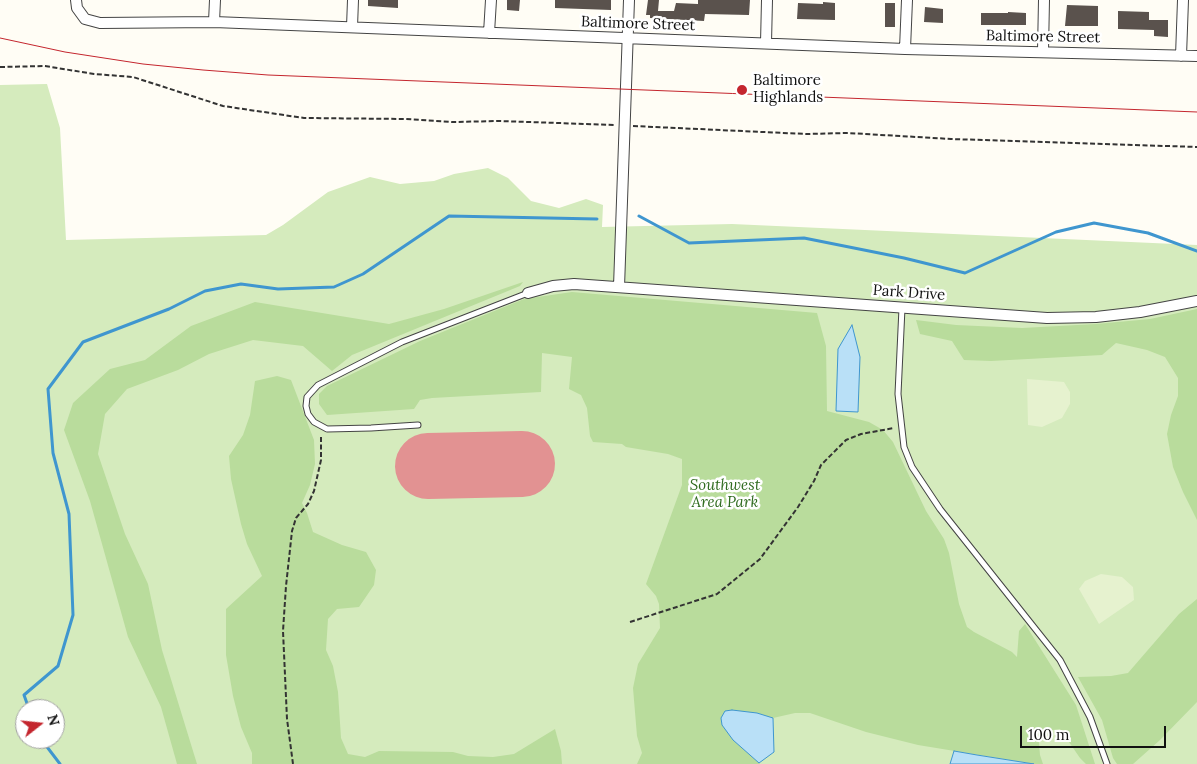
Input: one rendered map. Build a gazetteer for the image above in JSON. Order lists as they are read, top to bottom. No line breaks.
{"streets":{"street":["Baltimore Street","Park Drive"]},"parks":["Southwest Area Park"],"places":["Baltimore Highlands"],"scale_bar":"100 m","north":"right"}
